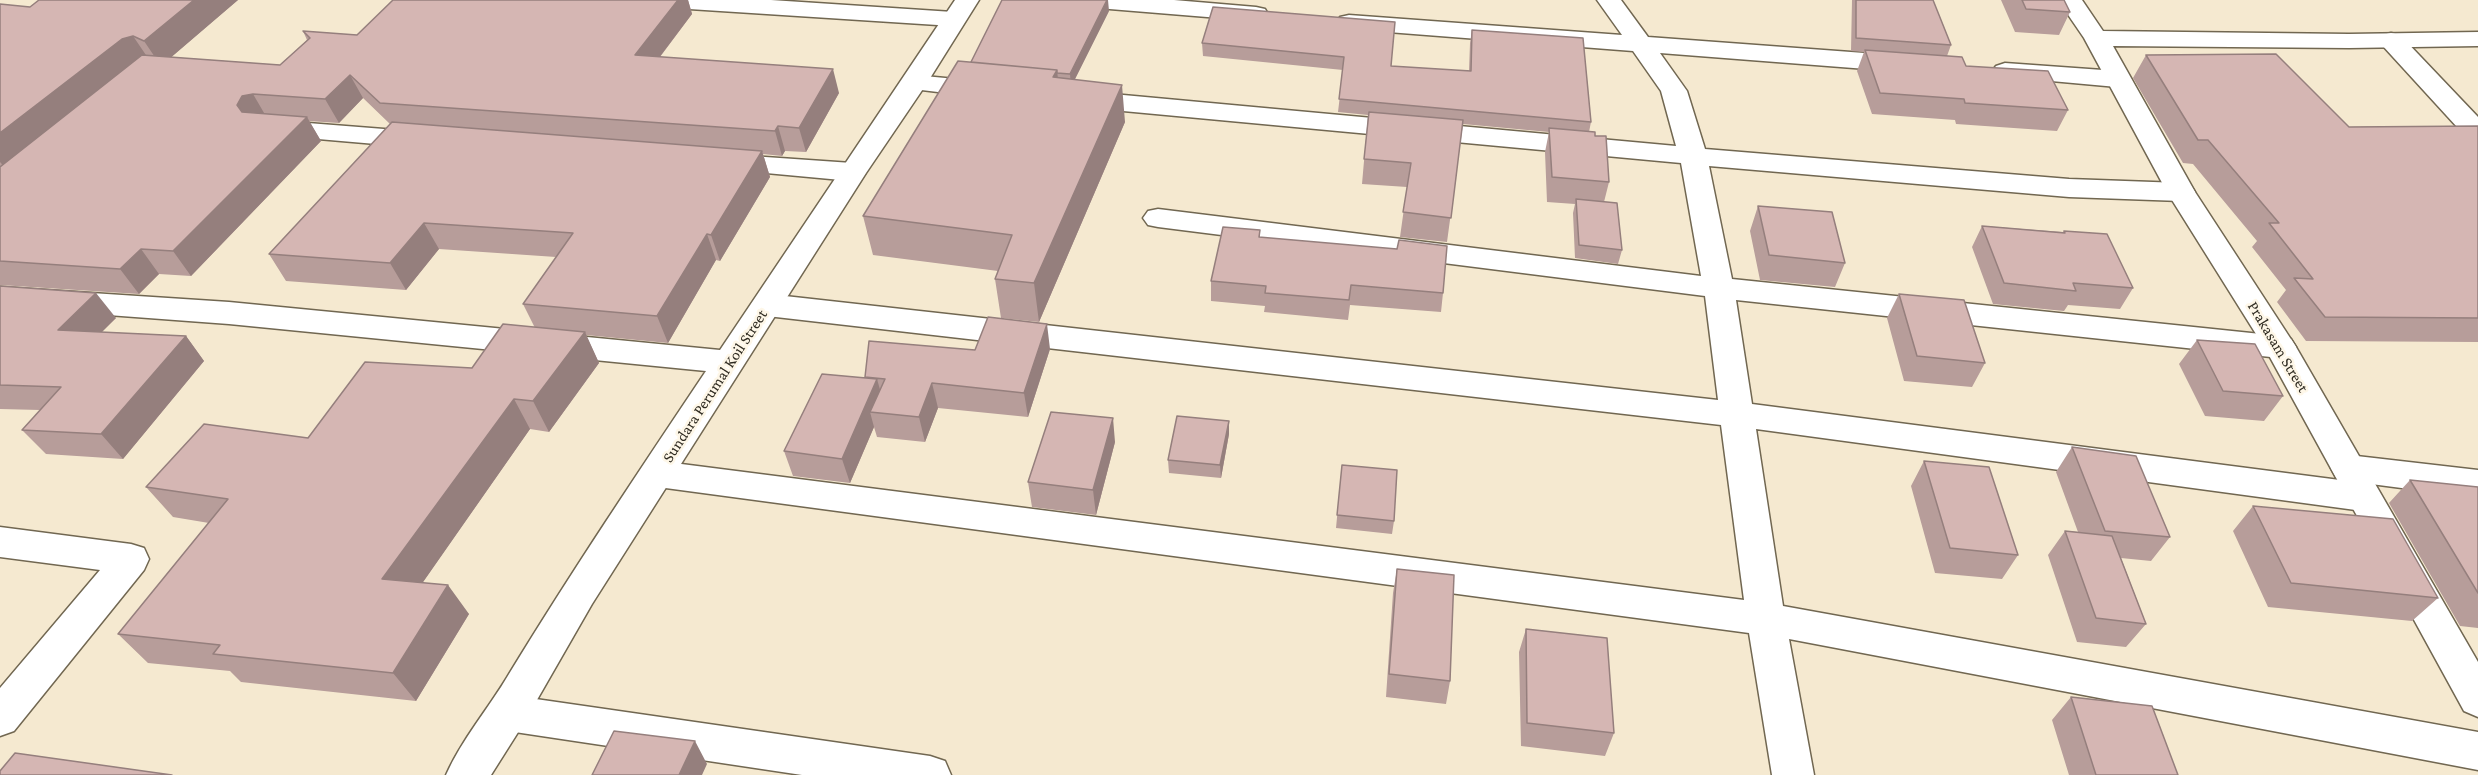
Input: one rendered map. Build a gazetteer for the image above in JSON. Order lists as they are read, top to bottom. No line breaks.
{"streets":{"street":["Prakasam Street","Sundara Perumal Koil Street"]}}
